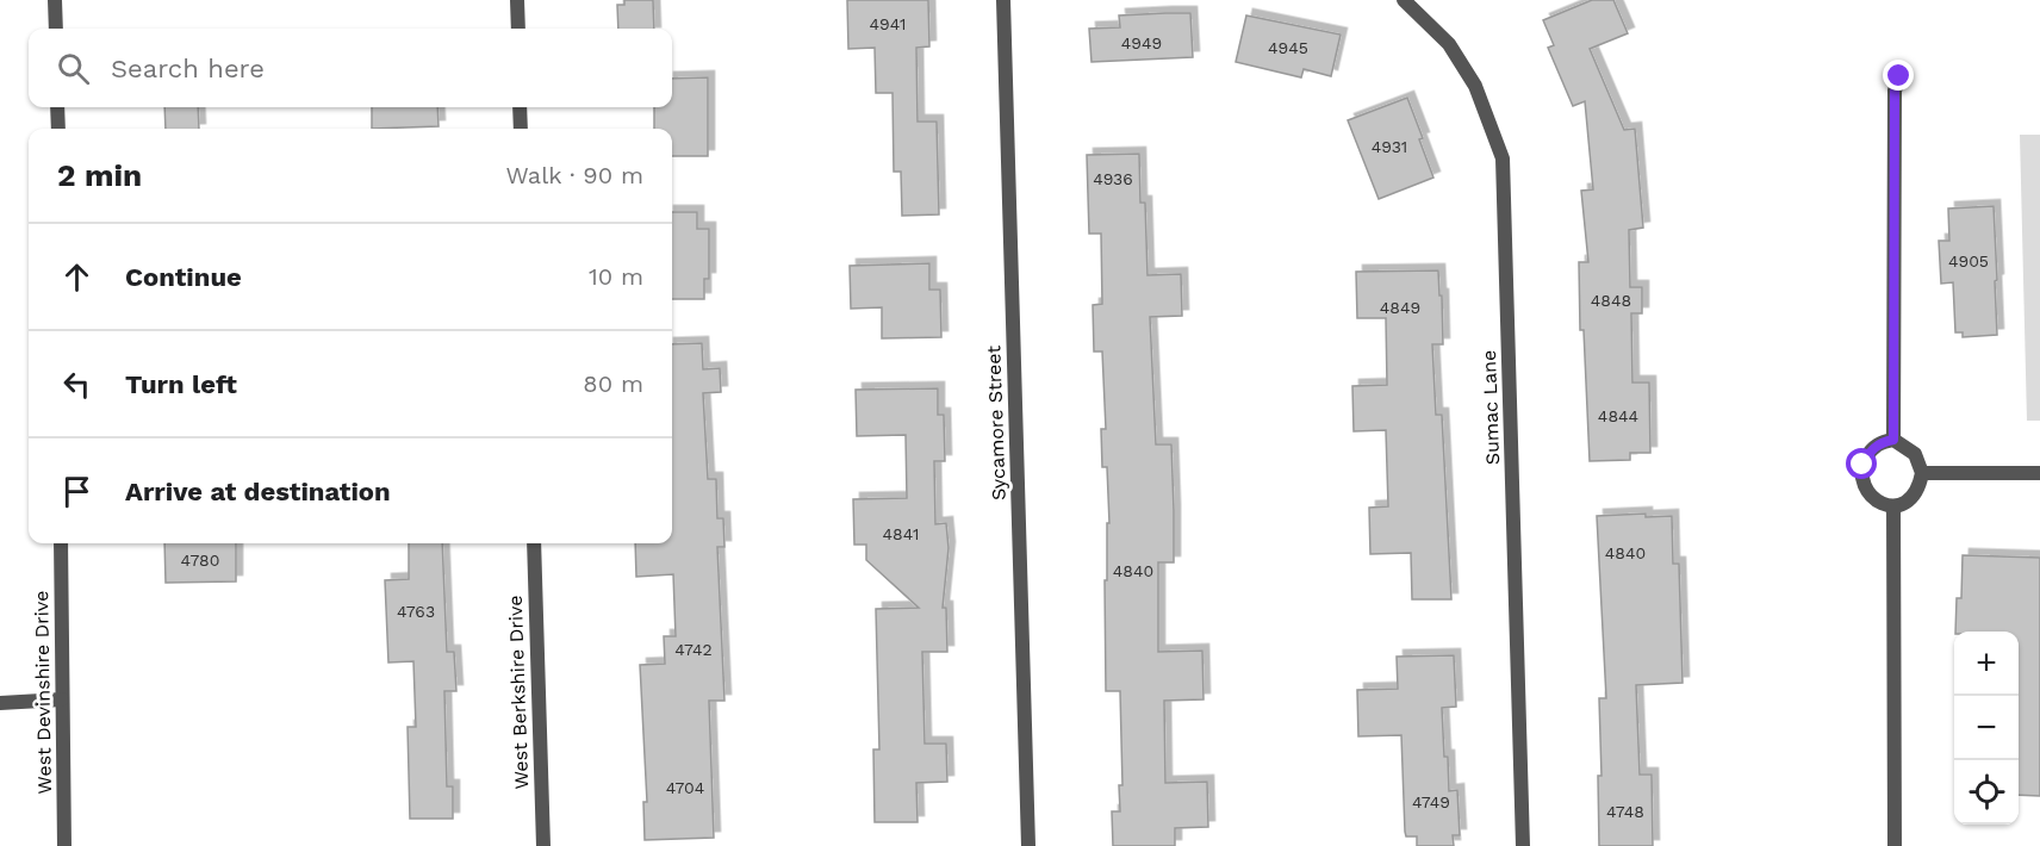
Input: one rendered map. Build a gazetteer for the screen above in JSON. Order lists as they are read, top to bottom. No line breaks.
{"streets":{"street":["Sumac Lane","Sycamore Street","West Devinshire Drive","West Berkshire Drive"]},"house_numbers":["4941","4949","4945","4931","4936","4905","4848","4849","4844","4841","4840","4780","4840","4763","4742","4704","4749","4748"],"page":{"search":"Search here","heading":["2 min","Walk · 90 m"],"list":[["Continue","10 m"],["Turn left","80 m"],"Arrive at destination"],"map_buttons":["+","−"]}}
